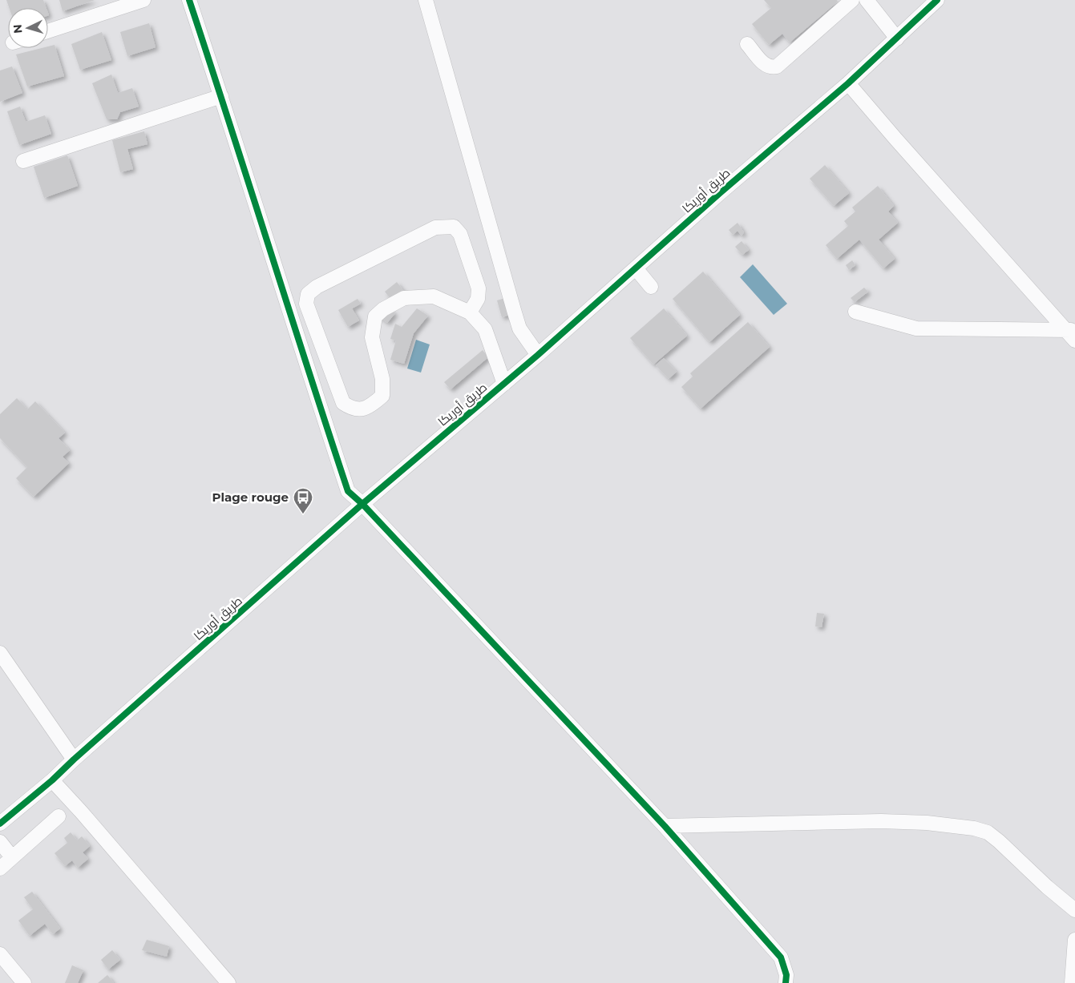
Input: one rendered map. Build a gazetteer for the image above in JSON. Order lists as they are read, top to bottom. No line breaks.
{"streets":{"street":["طريق أوريكا"]},"places":{"bus stop":["Plage rouge"]},"north":"left"}
